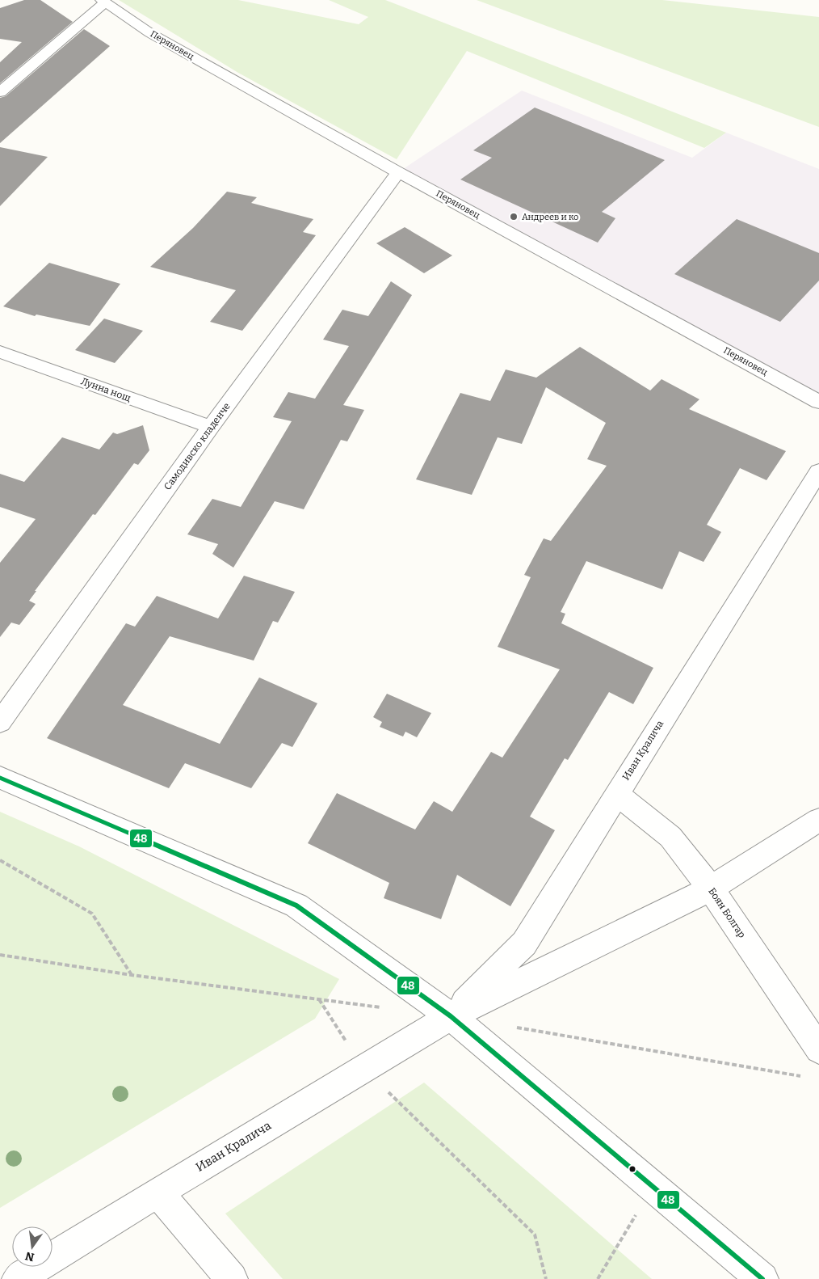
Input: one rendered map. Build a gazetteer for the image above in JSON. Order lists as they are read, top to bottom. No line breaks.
{"streets":{"street":["Перяновец","Лунна нощ","Самодивско кладенче","Иван Кралича","Боян Болгар"]},"crossings":[["Перяновец","Самодивско кладенче"],["Лунна нощ","Самодивско кладенче"],["Иван Кралича","Боян Болгар"]],"places":["Андреев и ко"],"lines":["transit line 48"],"north":"bottom"}
